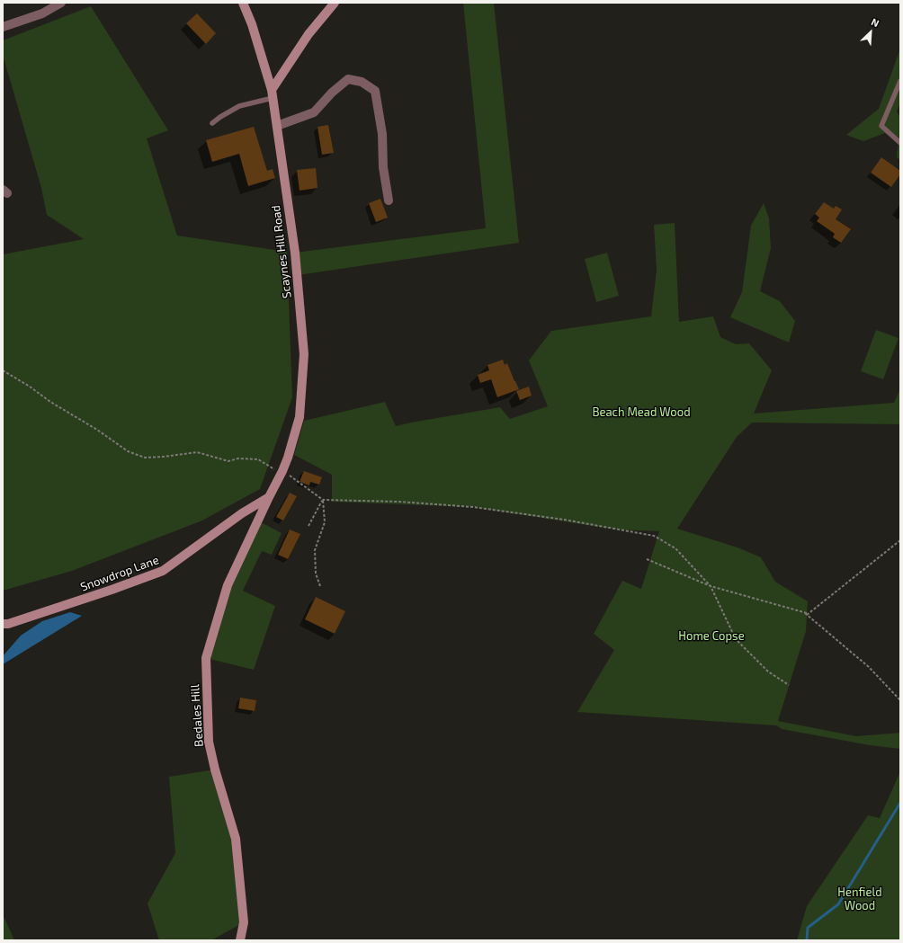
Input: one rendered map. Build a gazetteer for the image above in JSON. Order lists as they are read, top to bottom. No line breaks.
{"streets":{"main road":["Scaynes Hill Road","Snowdrop Lane","Bedales Hill"]},"crossings":[["Scaynes Hill Road","Snowdrop Lane"],["Scaynes Hill Road","Bedales Hill"],["Snowdrop Lane","Bedales Hill"]],"parks":["Beach Mead Wood","Home Copse","Henfield Wood"],"north":"top right"}
